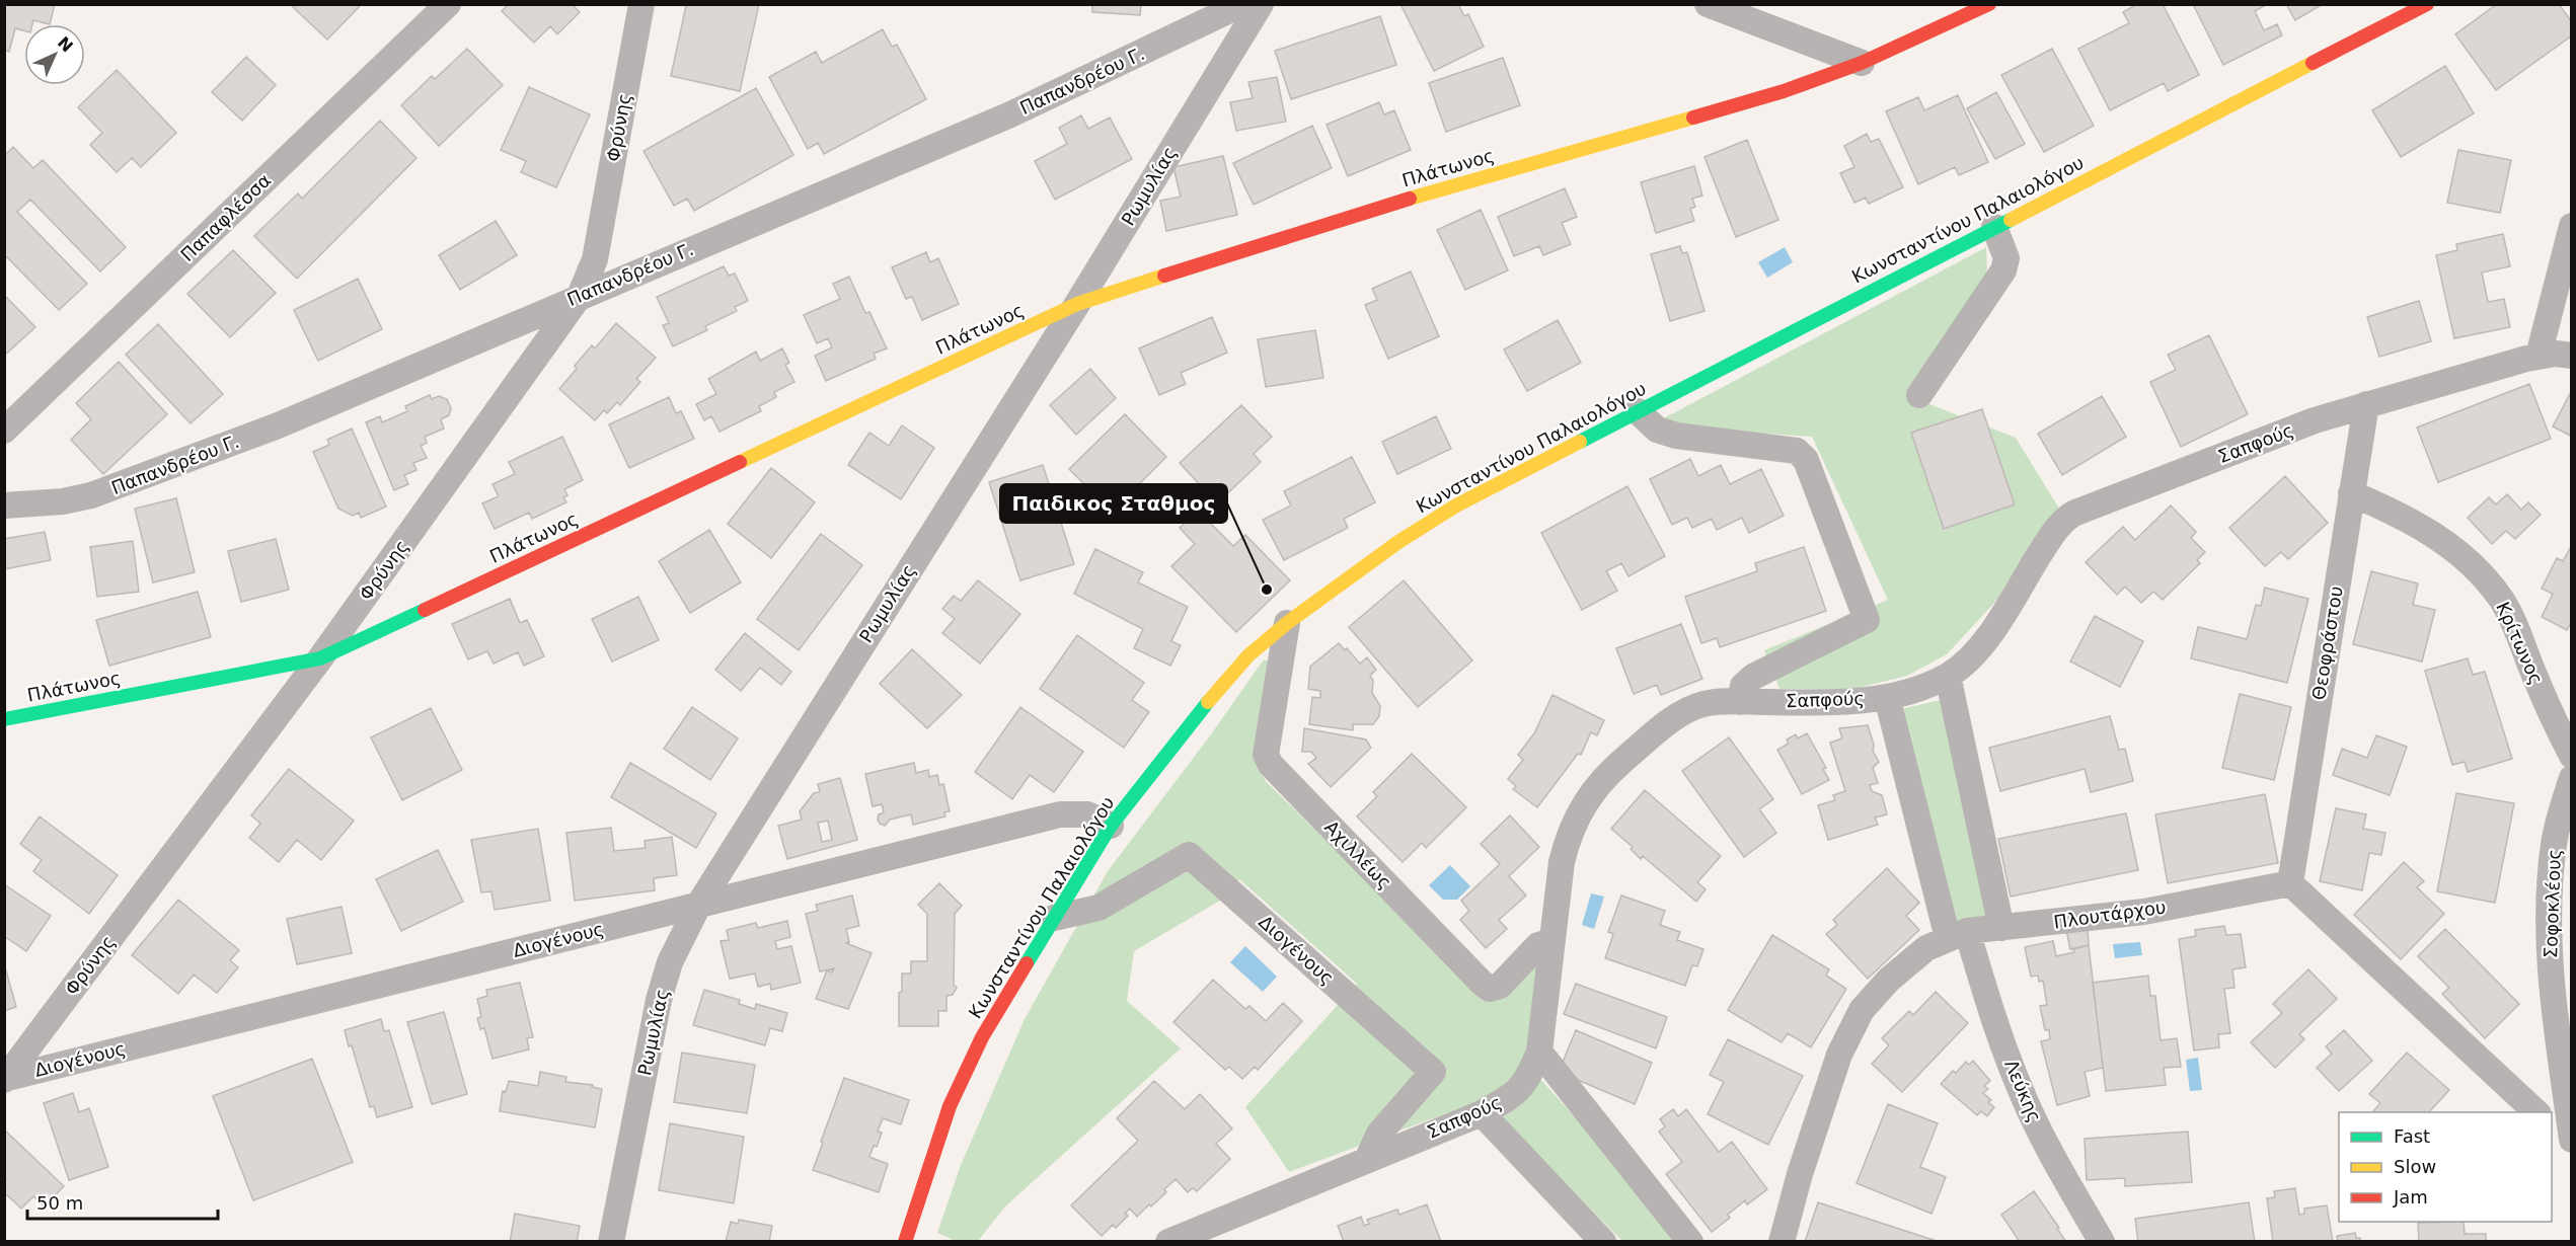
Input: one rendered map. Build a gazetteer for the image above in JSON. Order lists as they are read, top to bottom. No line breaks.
{"streets":{"street":["Παπανδρέου Γ.","Φρύνης","Πλάτωνος","Ρωμυλίας","Παπαφλέσσα","Κωνσταντίνου Παλαιολόγου","Σαπφούς","Θεοφράστου","Κρίτωνος","Αχιλλέως","Σοφοκλέους","Πλουτάρχου","Διογένους","Λεύκης"]},"crossings":[["Παπανδρέου Γ.","Φρύνης"],["Φρύνης","Πλάτωνος"],["Φρύνης","Διογένους"],["Πλάτωνος","Ρωμυλίας"],["Ρωμυλίας","Διογένους"],["Κωνσταντίνου Παλαιολόγου","Αχιλλέως"],["Κωνσταντίνου Παλαιολόγου","Διογένους"],["Σαπφούς","Θεοφράστου"],["Σαπφούς","Αχιλλέως"],["Σαπφούς","Διογένους"],["Σαπφούς","Λεύκης"],["Θεοφράστου","Κρίτωνος"],["Θεοφράστου","Πλουτάρχου"],["Πλουτάρχου","Λεύκης"]],"places":["Παιδικος Σταθμος"],"legend":["Fast","Slow","Jam"],"scale_bar":"50 m","north":"top right"}
